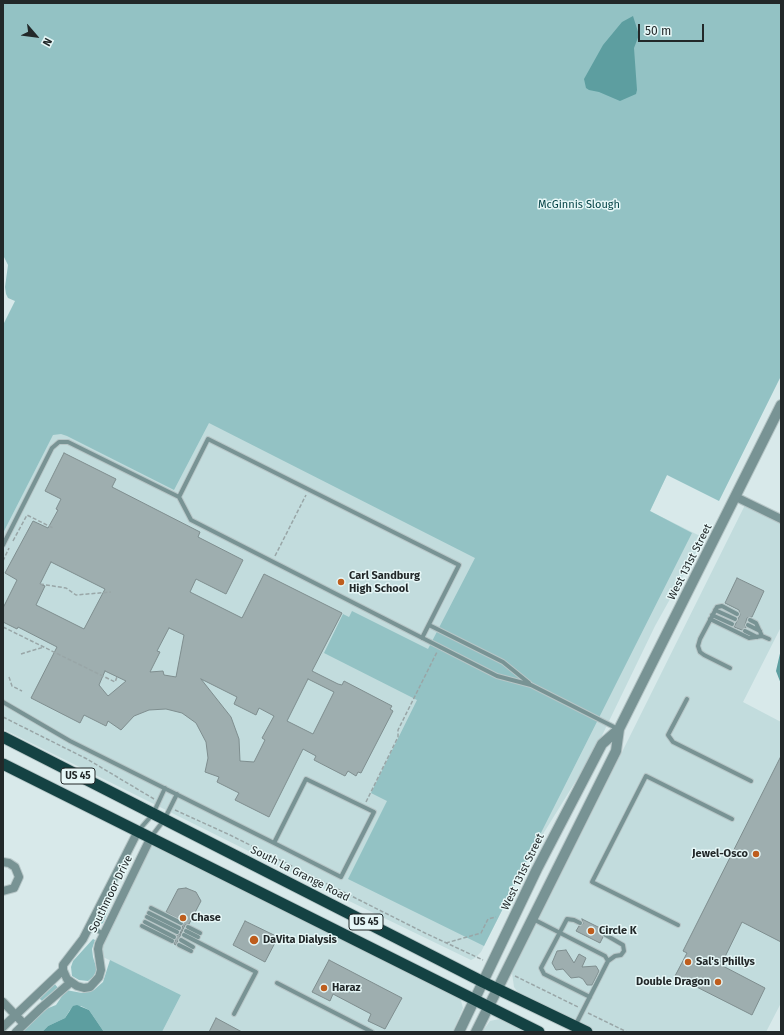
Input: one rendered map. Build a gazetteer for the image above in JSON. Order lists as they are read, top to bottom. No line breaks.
{"streets":{"highway":["US 45","South La Grange Road"],"street":["West 131st Street","Southmoor Drive"]},"crossings":[["West 131st Street","US 45"],["West 131st Street","South La Grange Road"],["US 45","Southmoor Drive"]],"parks":["McGinnis Slough"],"places":["Carl Sandburg High School","Jewel-Osco","Chase","Circle K","DaVita Dialysis","Sal's Phillys","Double Dragon","Haraz"],"scale_bar":"50 m","north":"bottom right"}
